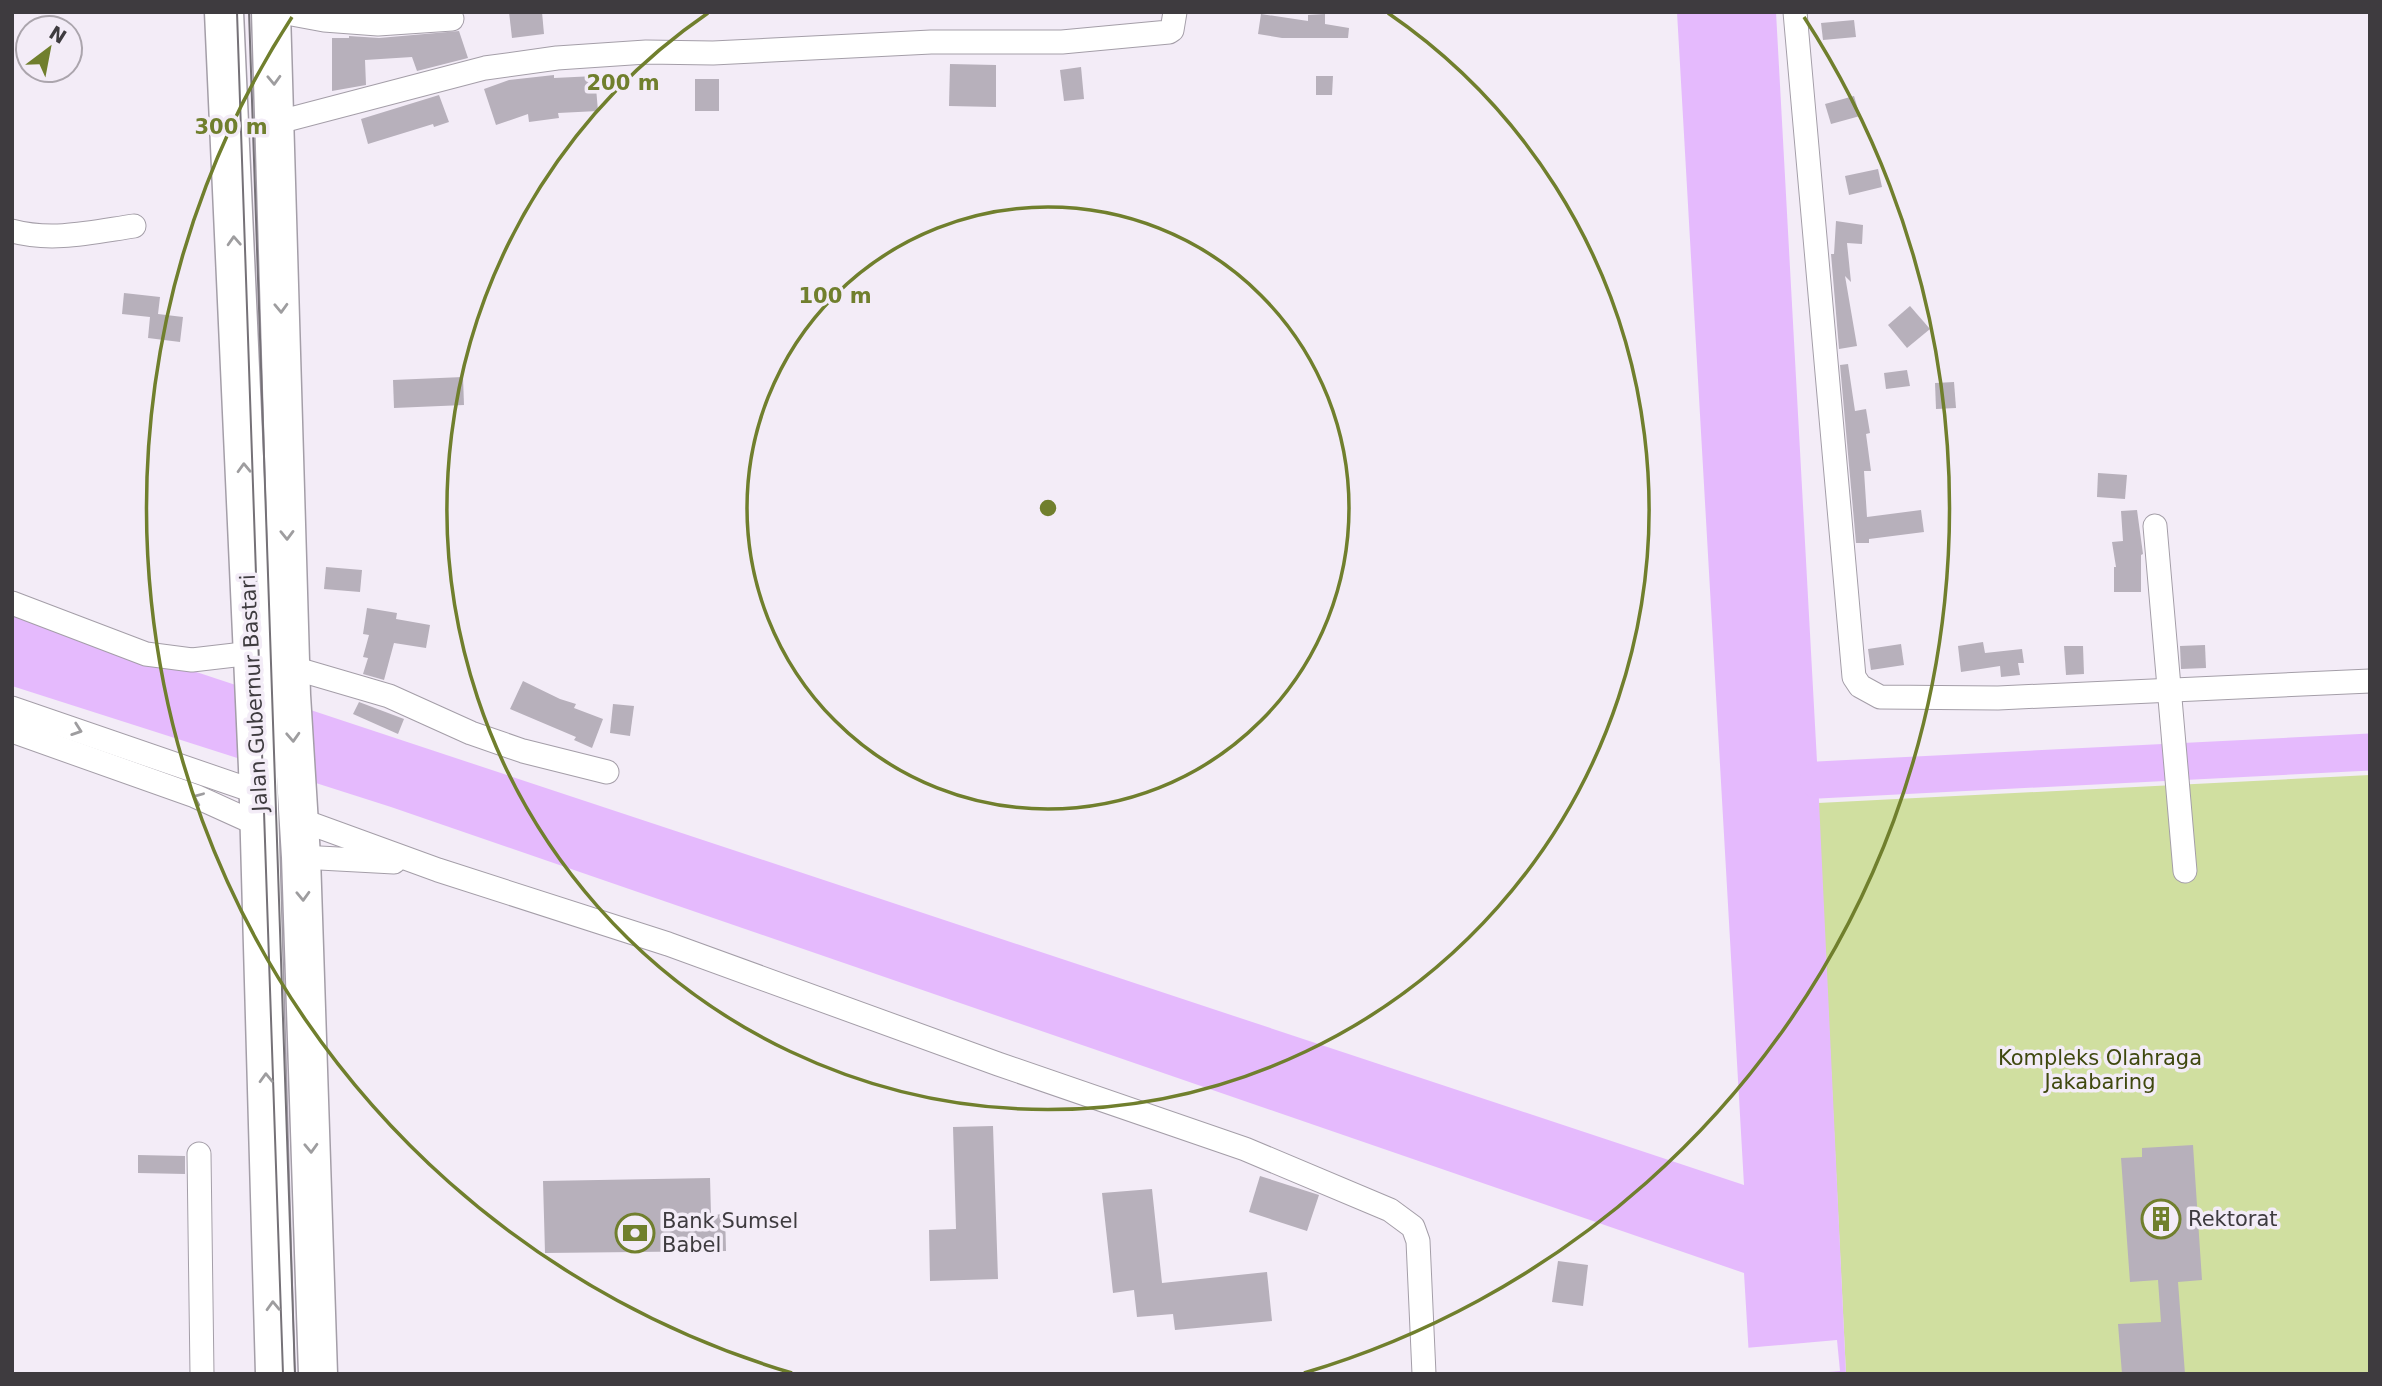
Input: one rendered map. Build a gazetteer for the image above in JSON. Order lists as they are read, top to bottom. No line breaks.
{"streets":{"highway":["Jalan Gubernur Bastari"]},"parks":["Kompleks Olahraga Jakabaring"],"places":{"building":["Rektorat"],"bank":["Bank Sumsel Babel"]},"north":"top right","rings":["200 m","300 m","100 m"]}
